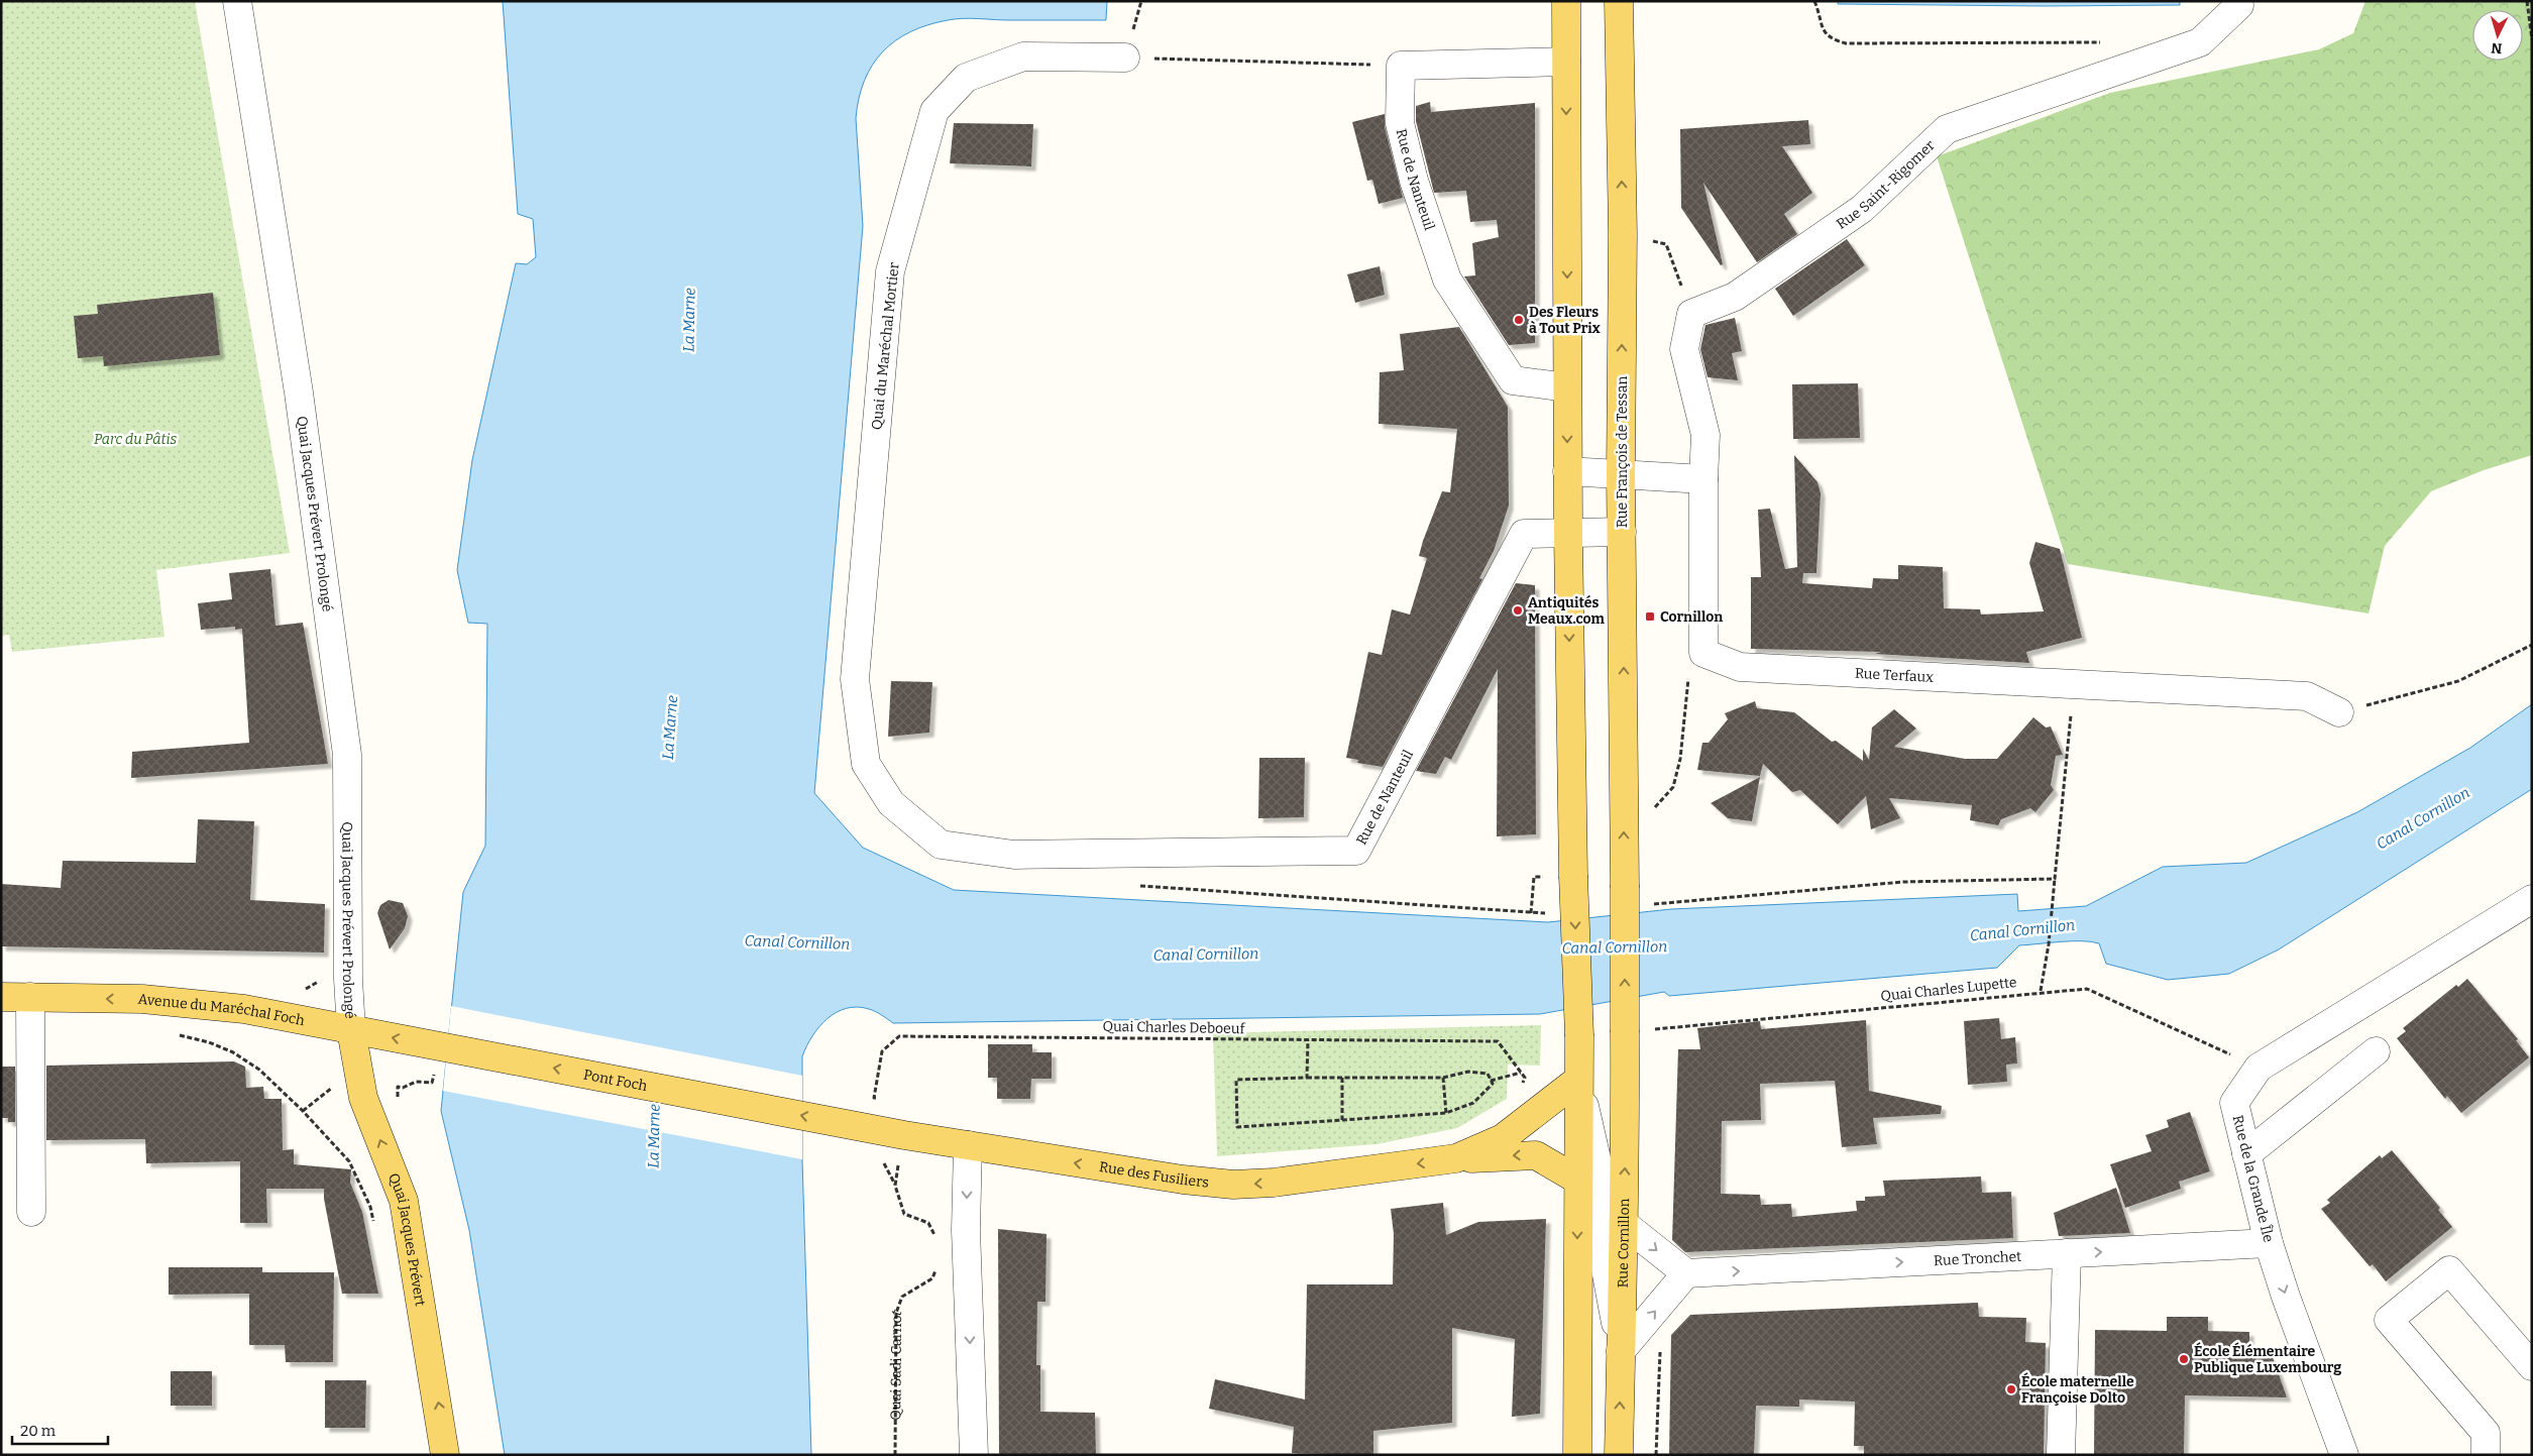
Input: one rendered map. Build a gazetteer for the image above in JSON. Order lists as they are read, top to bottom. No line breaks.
{"streets":{"main road":["Rue François de Tessan","Avenue du Maréchal Foch","Pont Foch","Rue des Fusiliers","Quai Jacques Prévert","Rue Cornillon"],"street":["Rue de Nanteuil","Rue Saint-Rigomer","Quai du Maréchal Mortier","Quai Jacques Prévert Prolongé","Rue Terfaux","Rue de la Grande Île","Rue Tronchet"],"path":["Quai Charles Lupette","Quai Charles Deboeuf","Quai Sadi Carnot"]},"crossings":[["Rue de Nanteuil","Quai du Maréchal Mortier"],["Rue François de Tessan","Rue Cornillon"],["Quai Jacques Prévert Prolongé","Avenue du Maréchal Foch"],["Quai Jacques Prévert Prolongé","Quai Jacques Prévert"],["Quai Charles Lupette","Rue de la Grande Île"],["Quai Charles Lupette","Rue Cornillon"],["Avenue du Maréchal Foch","Pont Foch"],["Avenue du Maréchal Foch","Quai Jacques Prévert"],["Pont Foch","Rue des Fusiliers"],["Rue de la Grande Île","Rue Tronchet"]],"one_way":["Avenue du Maréchal Foch","Pont Foch","Rue des Fusiliers","Quai Jacques Prévert","Rue Tronchet"],"water":["La Marne","Canal Cornillon"],"parks":["Parc du Pâtis"],"places":{"other":["Des Fleurs à Tout Prix","Antiquités Meaux.com","École Élémentaire Publique Luxembourg","École maternelle Françoise Dolto"],"transit":["Cornillon"]},"scale_bar":"20 m","north":"bottom"}
